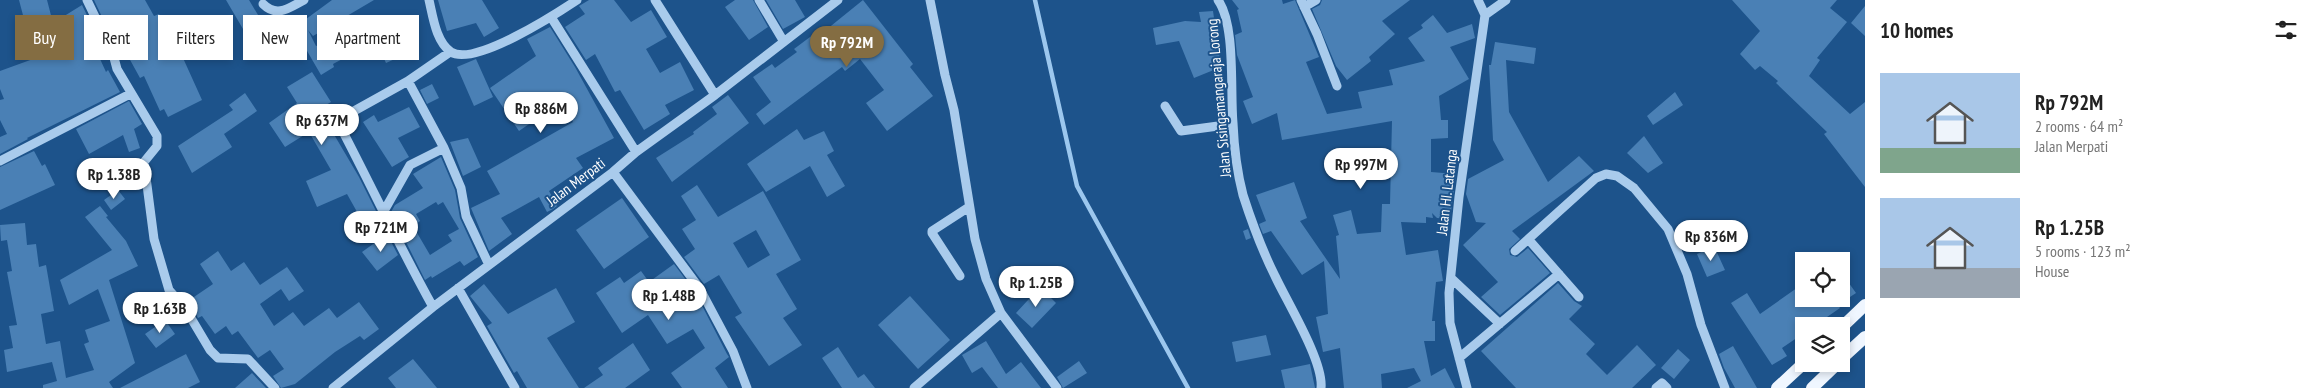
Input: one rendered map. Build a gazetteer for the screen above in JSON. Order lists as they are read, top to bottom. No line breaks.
{"streets":{"street":["Jalan Sisingamangaraja Lorong","Jalan Merpati","Jalan HI. Latanga"]},"page":{"heading":"10 homes","chip":["Buy","Rent","Filters","New","Apartment"],"price":["Rp 792M","Rp 886M","Rp 637M","Rp 997M","Rp 1.38B","Rp 721M","Rp 836M","Rp 1.25B","Rp 1.48B","Rp 1.63B"],"list":[{"name":"Rp 792M","note":"2 rooms · 64 m² · Jalan Merpati"},{"name":"Rp 1.25B","note":"5 rooms · 123 m² · House"}]}}
